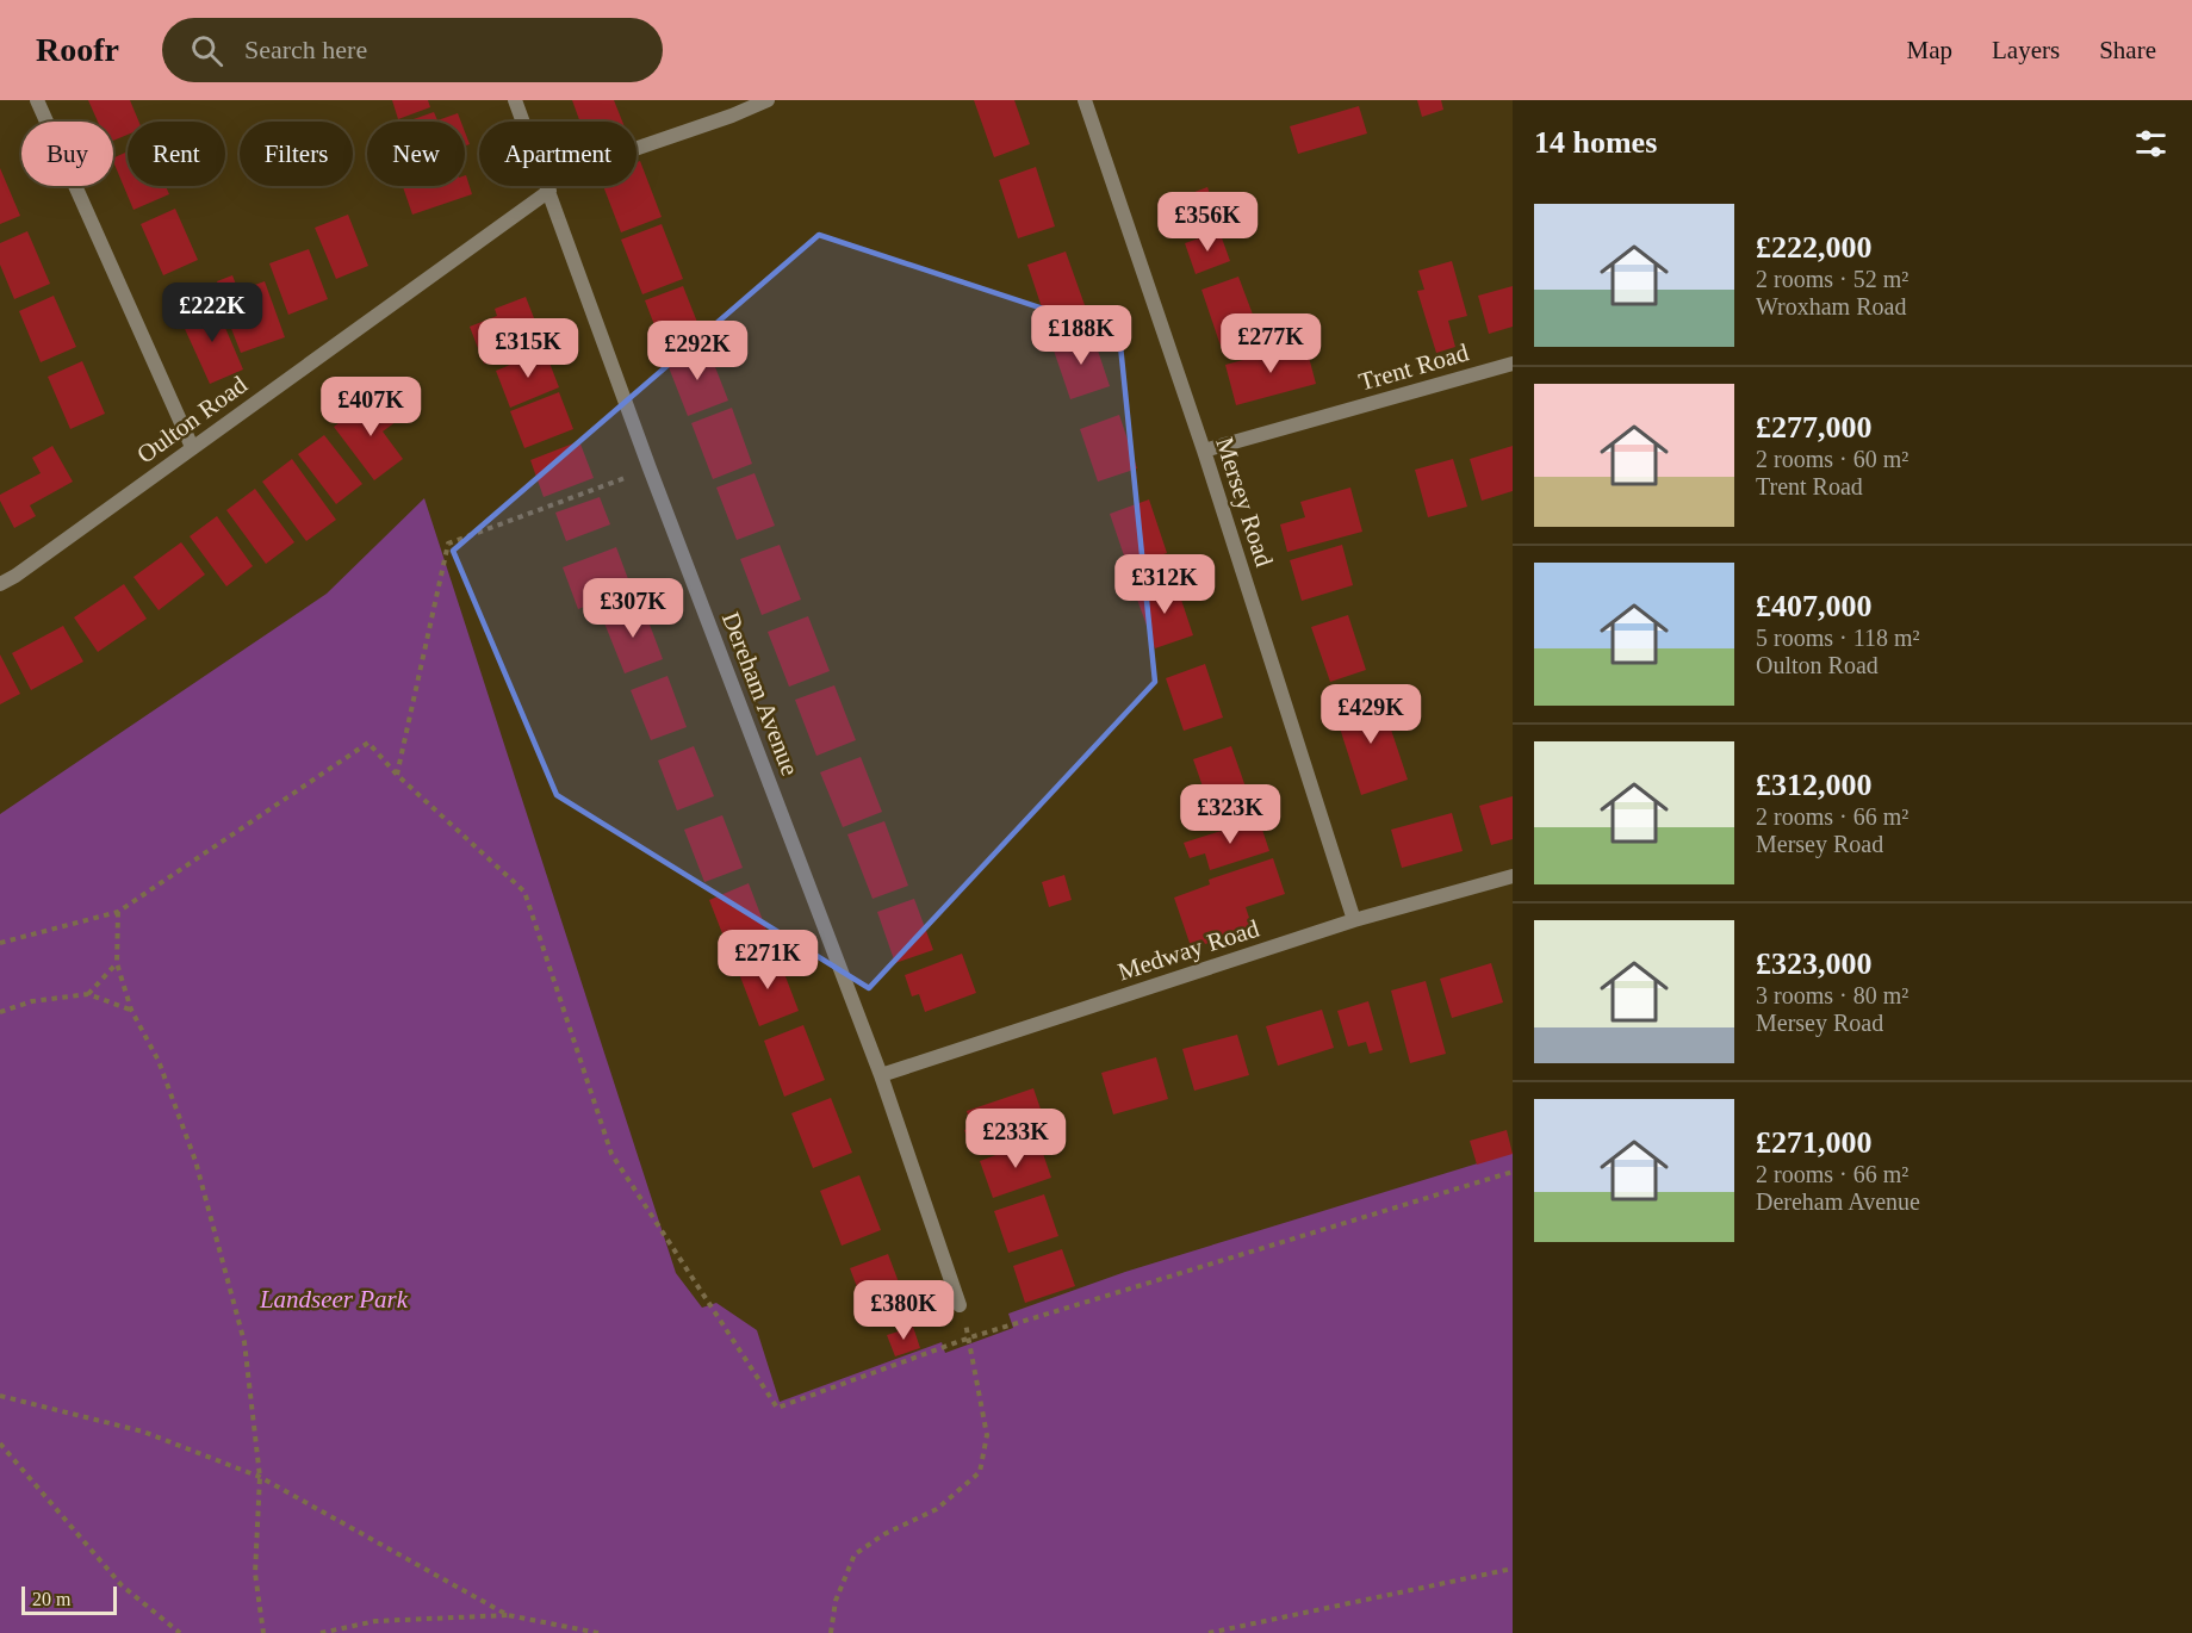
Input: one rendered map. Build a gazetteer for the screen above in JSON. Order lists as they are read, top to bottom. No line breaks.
{"streets":{"street":["Trent Road","Oulton Road","Mersey Road","Dereham Avenue","Medway Road"]},"crossings":[["Trent Road","Mersey Road"],["Mersey Road","Medway Road"],["Dereham Avenue","Medway Road"]],"parks":["Landseer Park"],"scale_bar":"20 m","page":{"header":"Roofr","search":"Search here","nav":["Map","Layers","Share"],"heading":"14 homes","chip":["Buy","Rent","Filters","New","Apartment"],"list":[{"name":"£222,000","note":"2 rooms · 52 m² · Wroxham Road"},{"name":"£277,000","note":"2 rooms · 60 m² · Trent Road"},{"name":"£407,000","note":"5 rooms · 118 m² · Oulton Road"},{"name":"£312,000","note":"2 rooms · 66 m² · Mersey Road"},{"name":"£323,000","note":"3 rooms · 80 m² · Mersey Road"},{"name":"£271,000","note":"2 rooms · 66 m² · Dereham Avenue"}],"price":["£356K","£222K","£188K","£277K","£315K","£292K","£407K","£312K","£307K","£429K","£323K","£271K","£233K","£380K"],"scale":"20 m"}}
